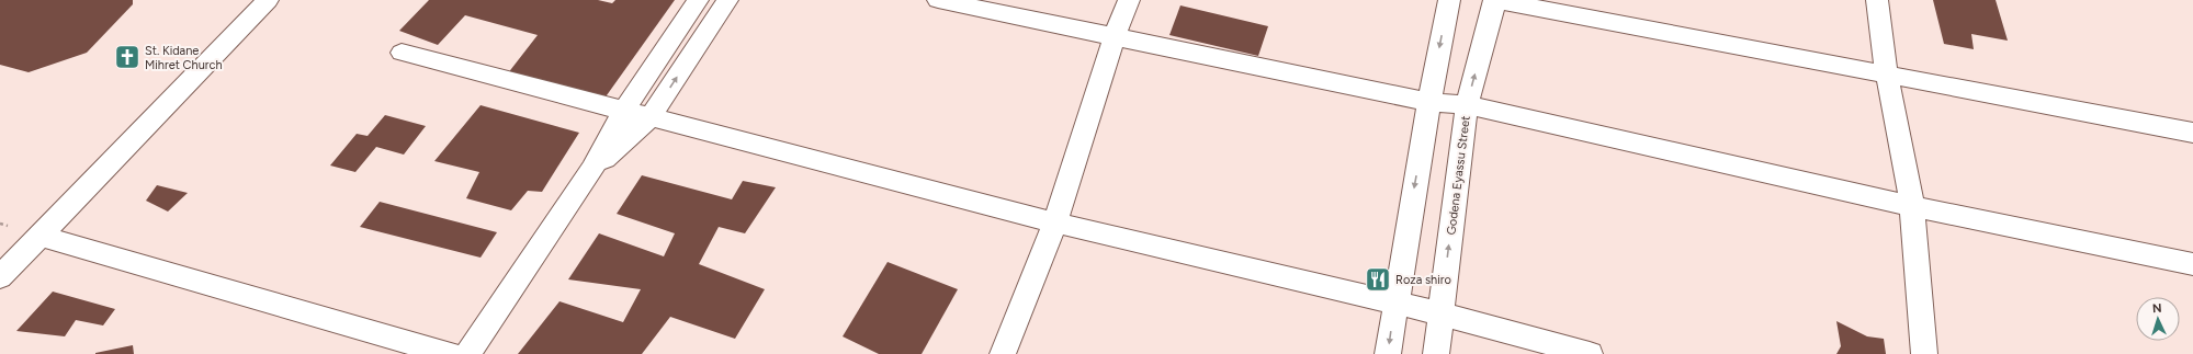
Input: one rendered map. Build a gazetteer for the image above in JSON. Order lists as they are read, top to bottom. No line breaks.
{"streets":{"street":["Godena Eyassu Street"]},"places":{"church":["St. Kidane Mihret Church"],"restaurant":["Roza shiro"]},"north":"top"}
